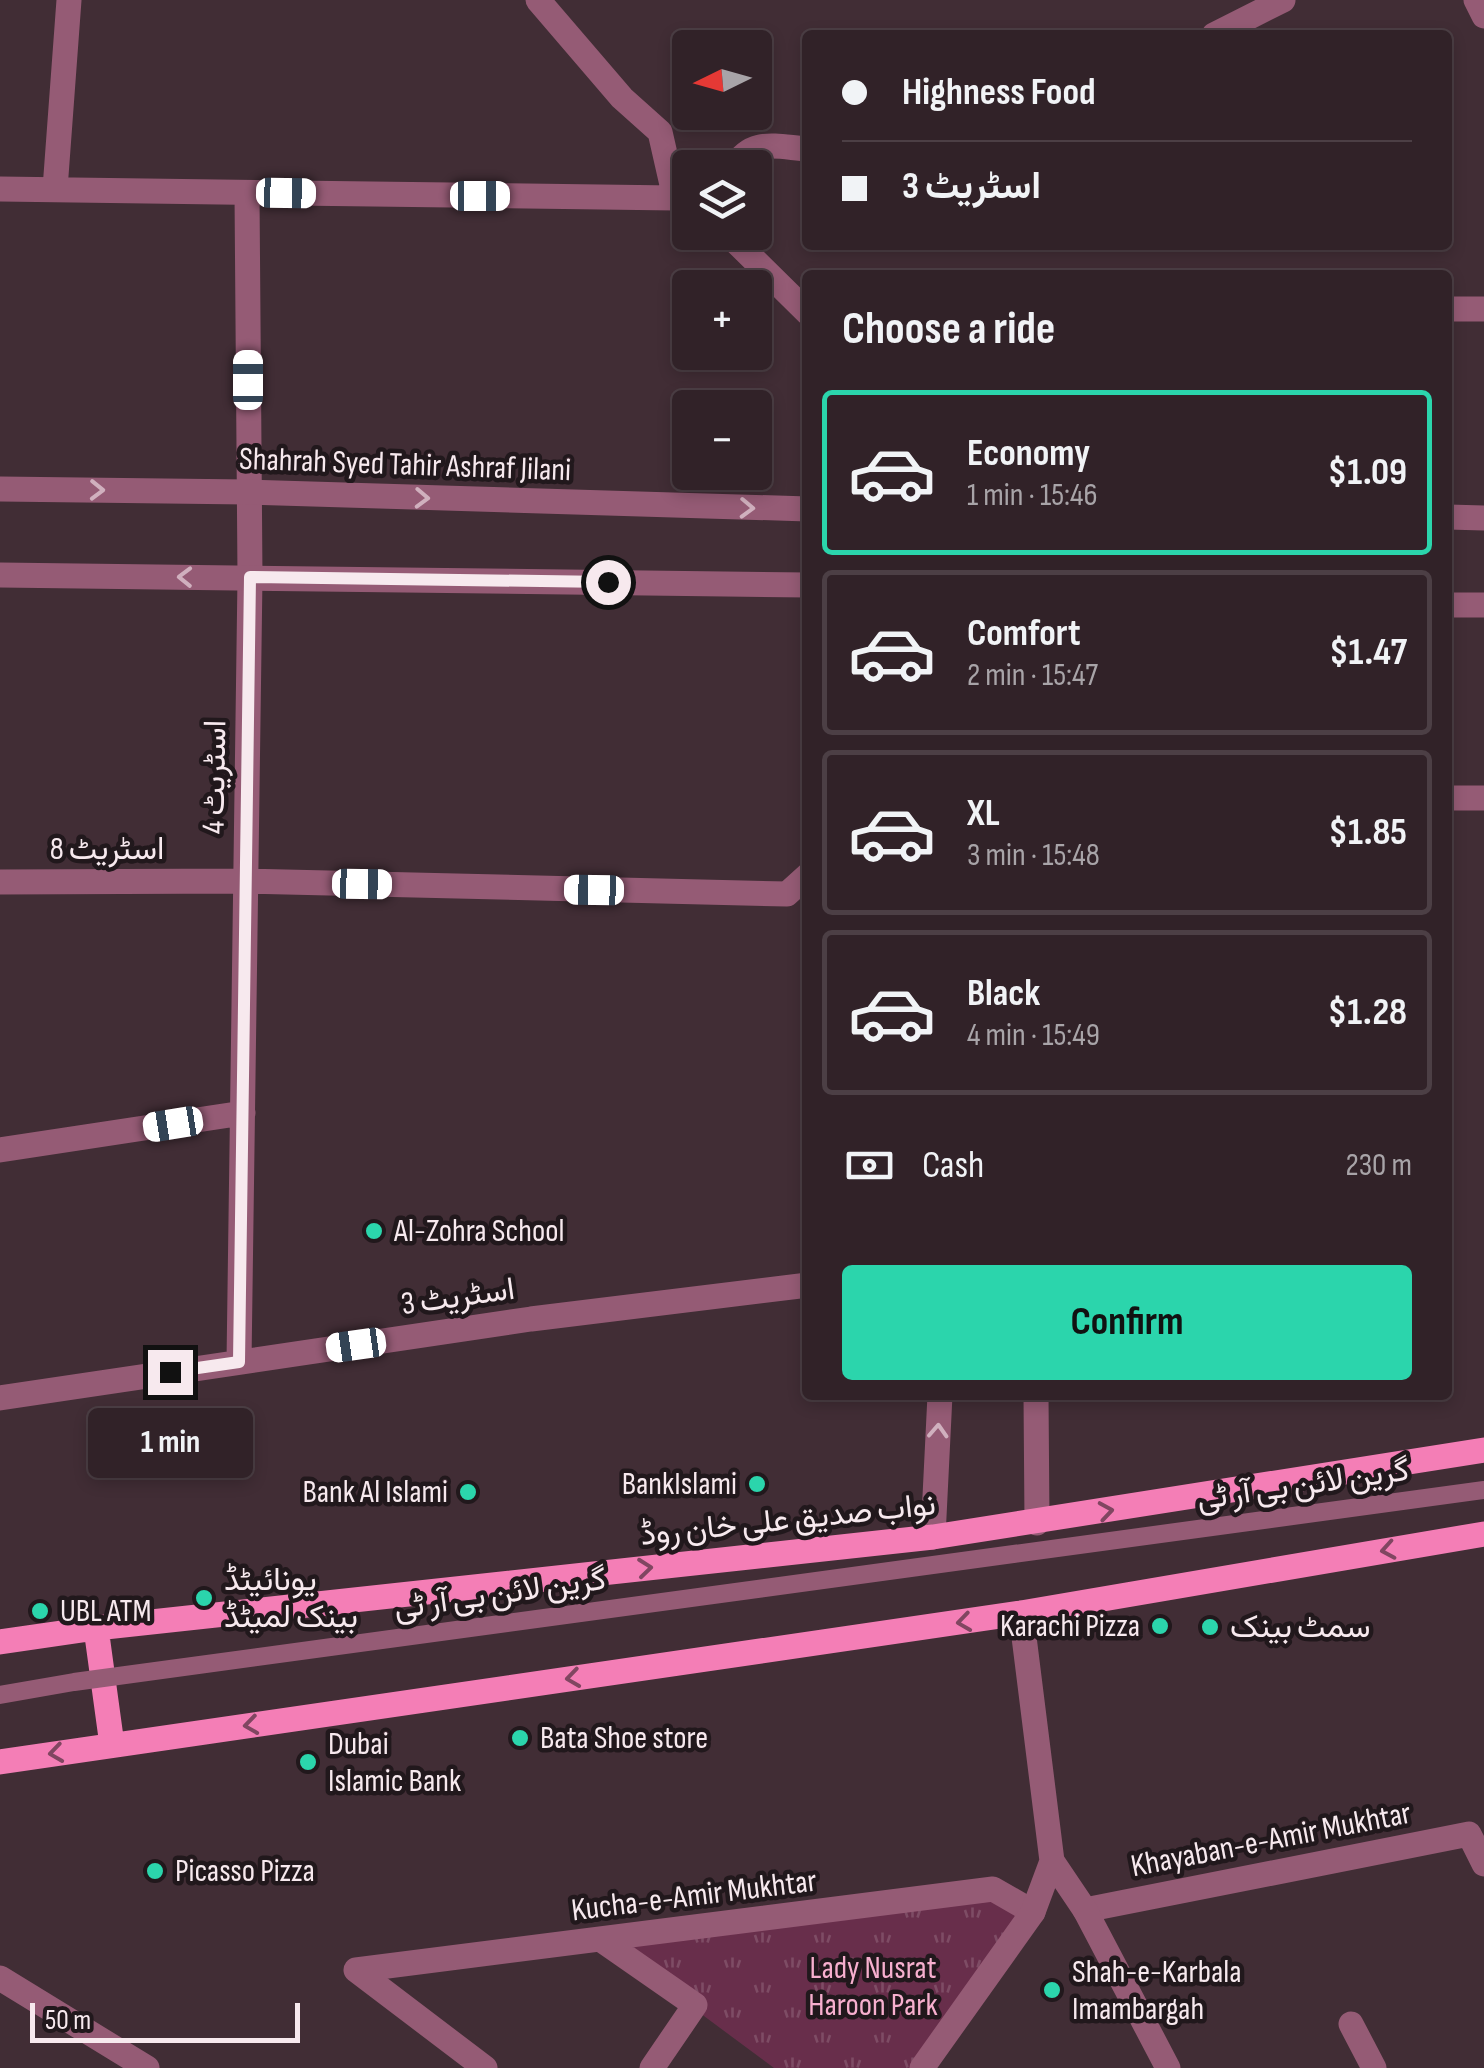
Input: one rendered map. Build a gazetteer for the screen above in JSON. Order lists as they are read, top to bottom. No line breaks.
{"streets":{"main road":["نواب صدیق علی خان روڈ"],"street":["Shahrah Syed Tahir Ashraf Jilani","اسٹریٹ 4","اسٹریٹ 8","اسٹریٹ 3","Khayaban-e-Amir Mukhtar","Kucha-e-Amir Mukhtar"],"lane":["گرین لائن بی آر ٹی"]},"crossings":[["Shahrah Syed Tahir Ashraf Jilani","اسٹریٹ 4"],["اسٹریٹ 4","اسٹریٹ 8"],["اسٹریٹ 4","اسٹریٹ 3"]],"parks":["Lady Nusrat Haroon Park"],"places":["Al-Zohra School","BankIslami","Bank Al Islami","یونائیٹڈ بینک لمیٹڈ","UBL ATM","Karachi Pizza","سمٹ بینک","Bata Shoe store","Dubai Islamic Bank","Picasso Pizza","Shah-e-Karbala Imambargah"],"scale_bar":"50 m","north":"left","page":{"map_buttons":["+","−"],"banner":["Highness Food","اسٹریٹ 3"],"heading":"Choose a ride","list":[{"name":"Economy","note":"1 min · 15:46","value":"$1.09"},{"name":"Comfort","note":"2 min · 15:47","value":"$1.47"},{"name":"XL","note":"3 min · 15:48","value":"$1.85"},{"name":"Black","note":"4 min · 15:49","value":"$1.28"}],"pay":["Cash","230 m"],"buttons":"Confirm","bubble":"1 min","scale":"50 m"}}
